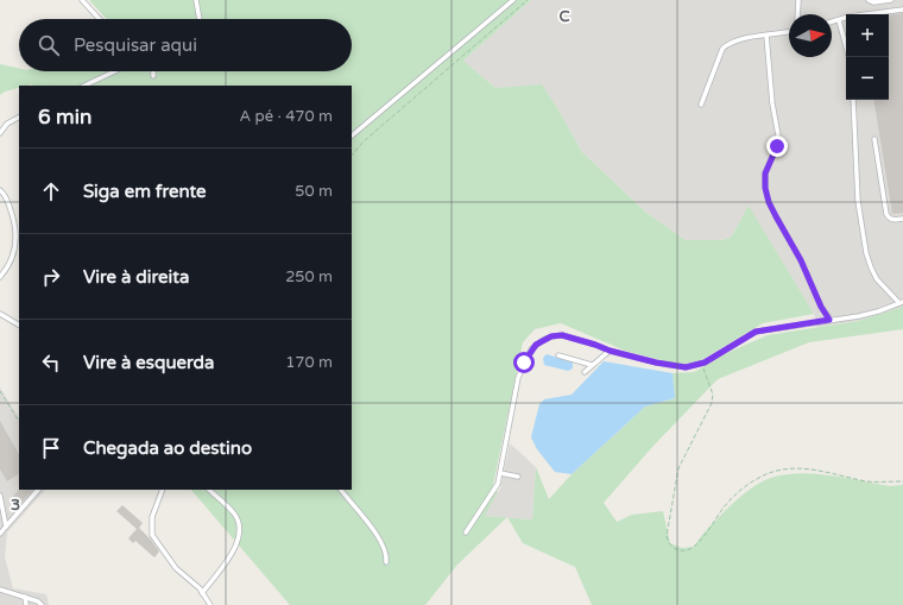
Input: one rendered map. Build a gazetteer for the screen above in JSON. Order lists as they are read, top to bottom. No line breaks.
{"north":"right","page":{"map_buttons":["+","−"],"search":"Pesquisar aqui","heading":["6 min","A pé · 470 m"],"list":[["Siga em frente","50 m"],["Vire à direita","250 m"],["Vire à esquerda","170 m"],"Chegada ao destino"]},"grid":{"columns":["C"],"rows":["3"]}}
